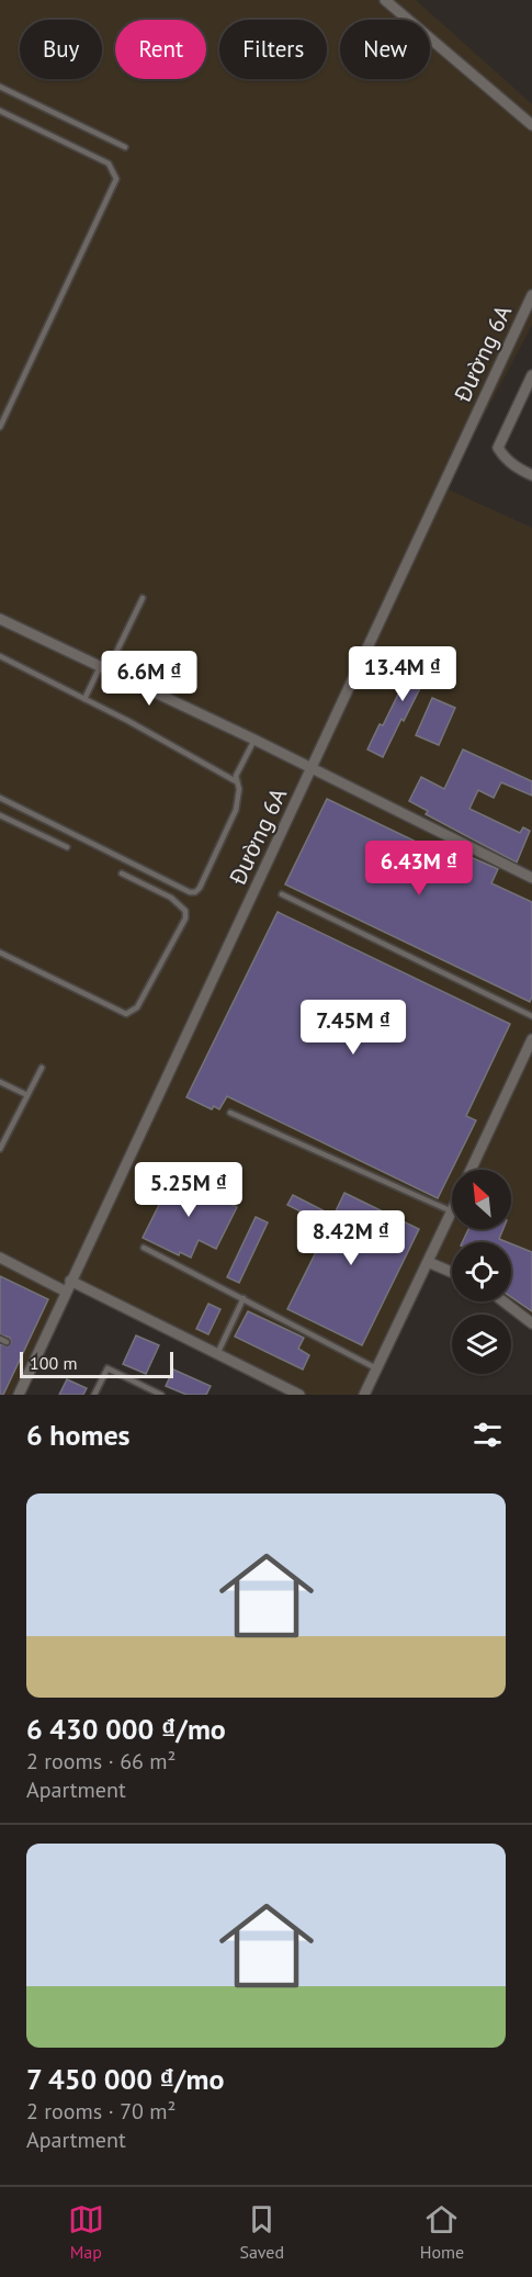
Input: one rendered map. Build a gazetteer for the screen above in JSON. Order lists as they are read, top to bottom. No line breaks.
{"streets":{"street":["Đường 6A"]},"scale_bar":"100 m","north":"top left","page":{"chip":["Buy","Rent","Filters","New"],"price":["13.4M ₫","6.6M ₫","6.43M ₫","7.45M ₫","5.25M ₫","8.42M ₫"],"scale":"100 m","heading":"6 homes","list":[{"name":"6 430 000 ₫/mo","note":"2 rooms · 66 m² · Apartment"},{"name":"7 450 000 ₫/mo","note":"2 rooms · 70 m² · Apartment"}],"tabs":["Map","Saved","Home"]}}
